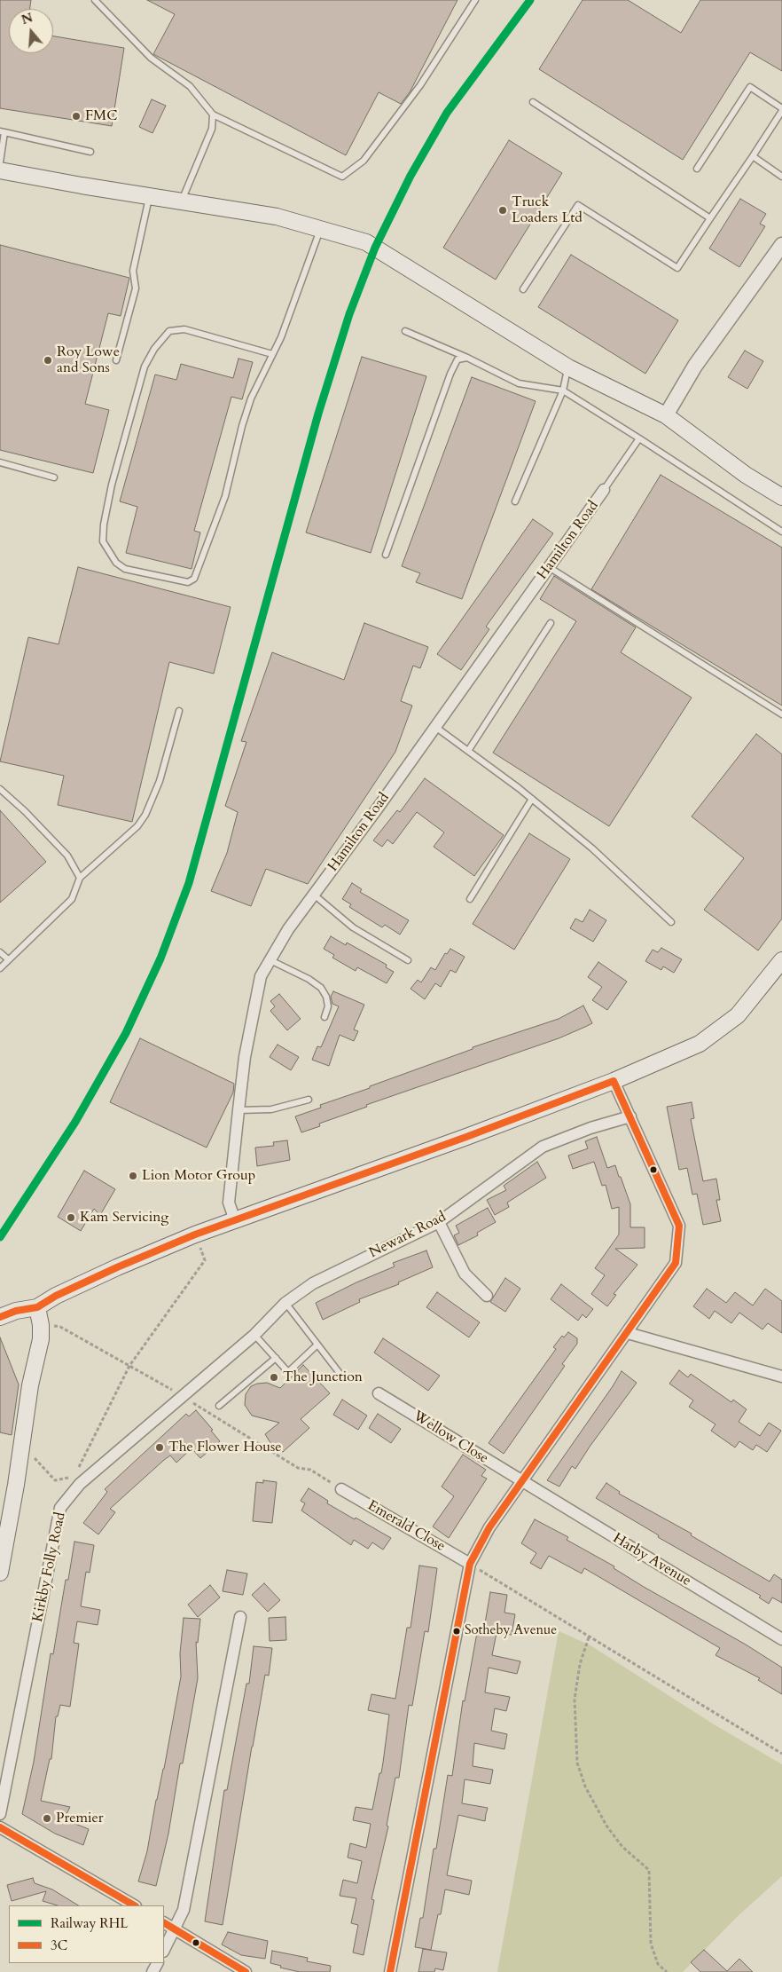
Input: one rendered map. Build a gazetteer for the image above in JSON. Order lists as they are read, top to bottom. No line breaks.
{"streets":{"street":["Hamilton Road","Newark Road","Wellow Close","Emerald Close","Harby Avenue","Kirkby Folly Road"]},"crossings":[["Newark Road","Kirkby Folly Road"],["Wellow Close","Harby Avenue"]],"places":["FMC","Truck Loaders Ltd","Roy Lowe and Sons","Lion Motor Group","Kam Servicing","The Junction","The Flower House","Sotheby Avenue","Premier"],"lines":["rail line RHL","transit line 3C"],"legend":["Railway RHL","3C"],"north":"top"}
